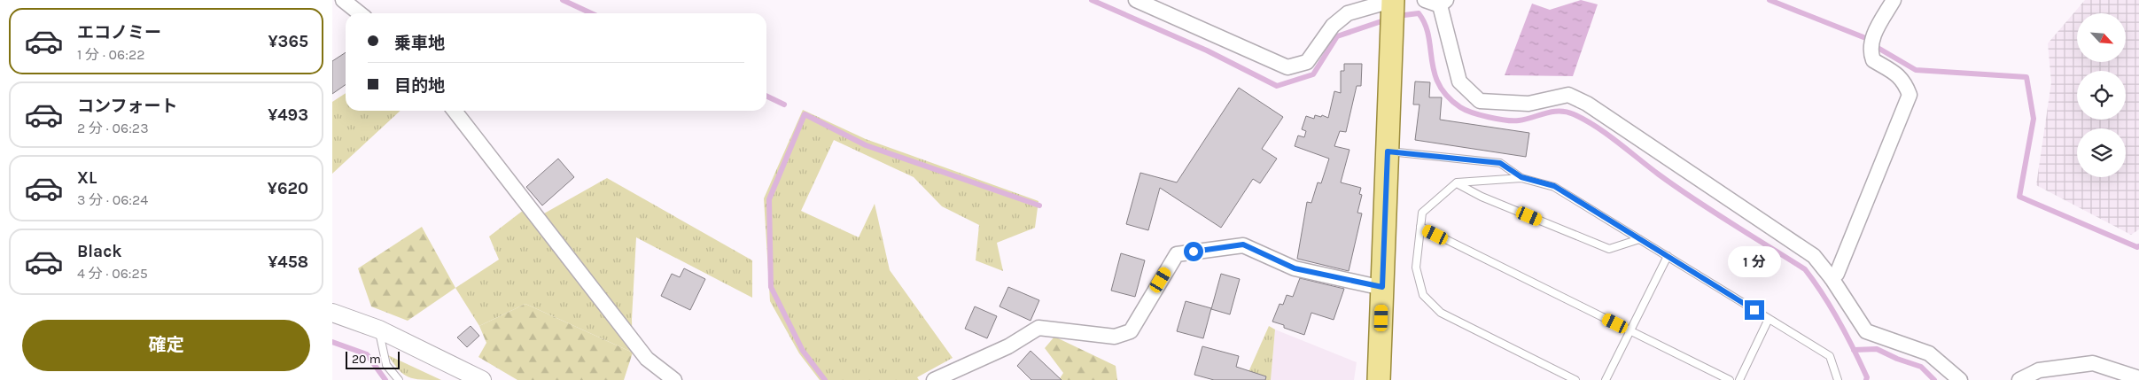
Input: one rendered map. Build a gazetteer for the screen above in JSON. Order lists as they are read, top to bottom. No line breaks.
{"scale_bar":"20 m","north":"bottom right","page":{"list":[{"name":"エコノミー","note":"1 分 · 06:22","value":"¥365"},{"name":"コンフォート","note":"2 分 · 06:23","value":"¥493"},{"name":"XL","note":"3 分 · 06:24","value":"¥620"},{"name":"Black","note":"4 分 · 06:25","value":"¥458"}],"banner":["乗車地","目的地"],"bubble":"1 分","buttons":"確定","scale":"20 m"}}
